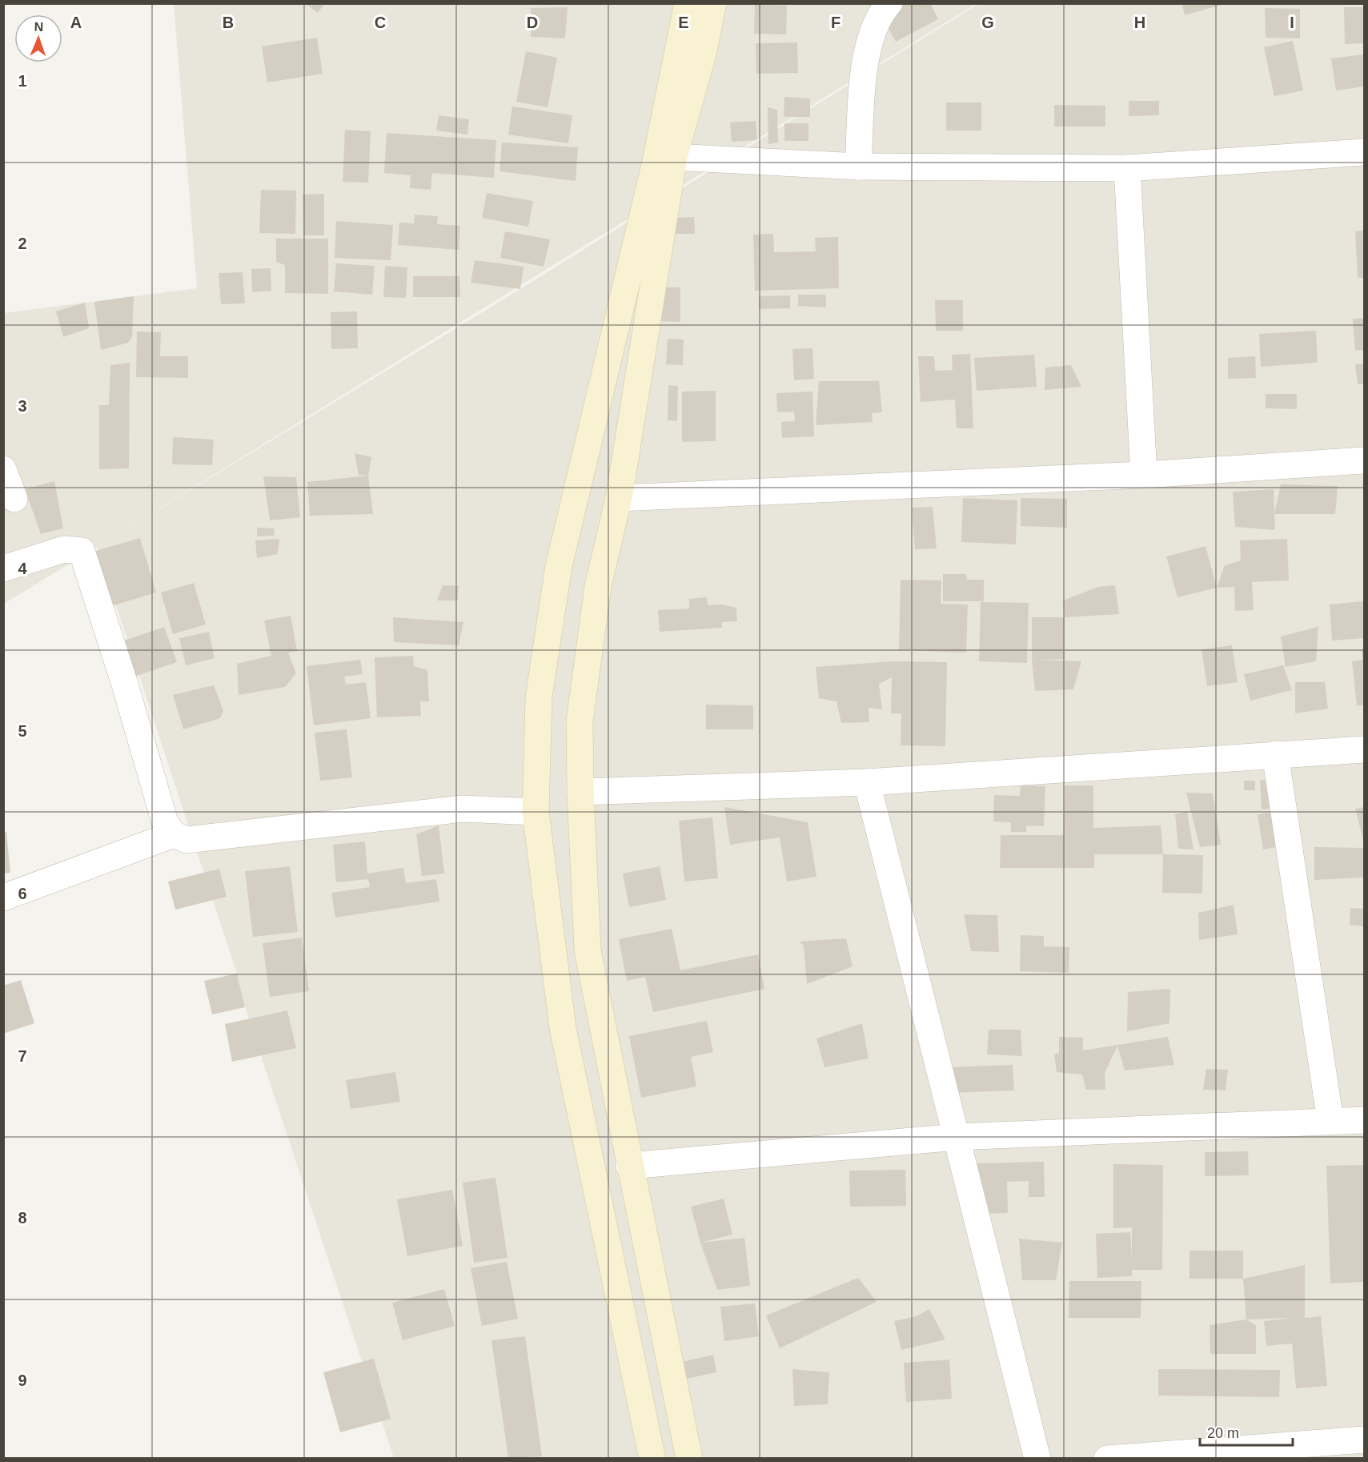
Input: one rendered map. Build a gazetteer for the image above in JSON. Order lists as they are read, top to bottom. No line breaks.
{"scale_bar":"20 m","north":"top","grid":{"columns":["A","B","C","D","E","F","G","H","I"],"rows":["1","2","3","4","5","6","7","8","9"]}}
